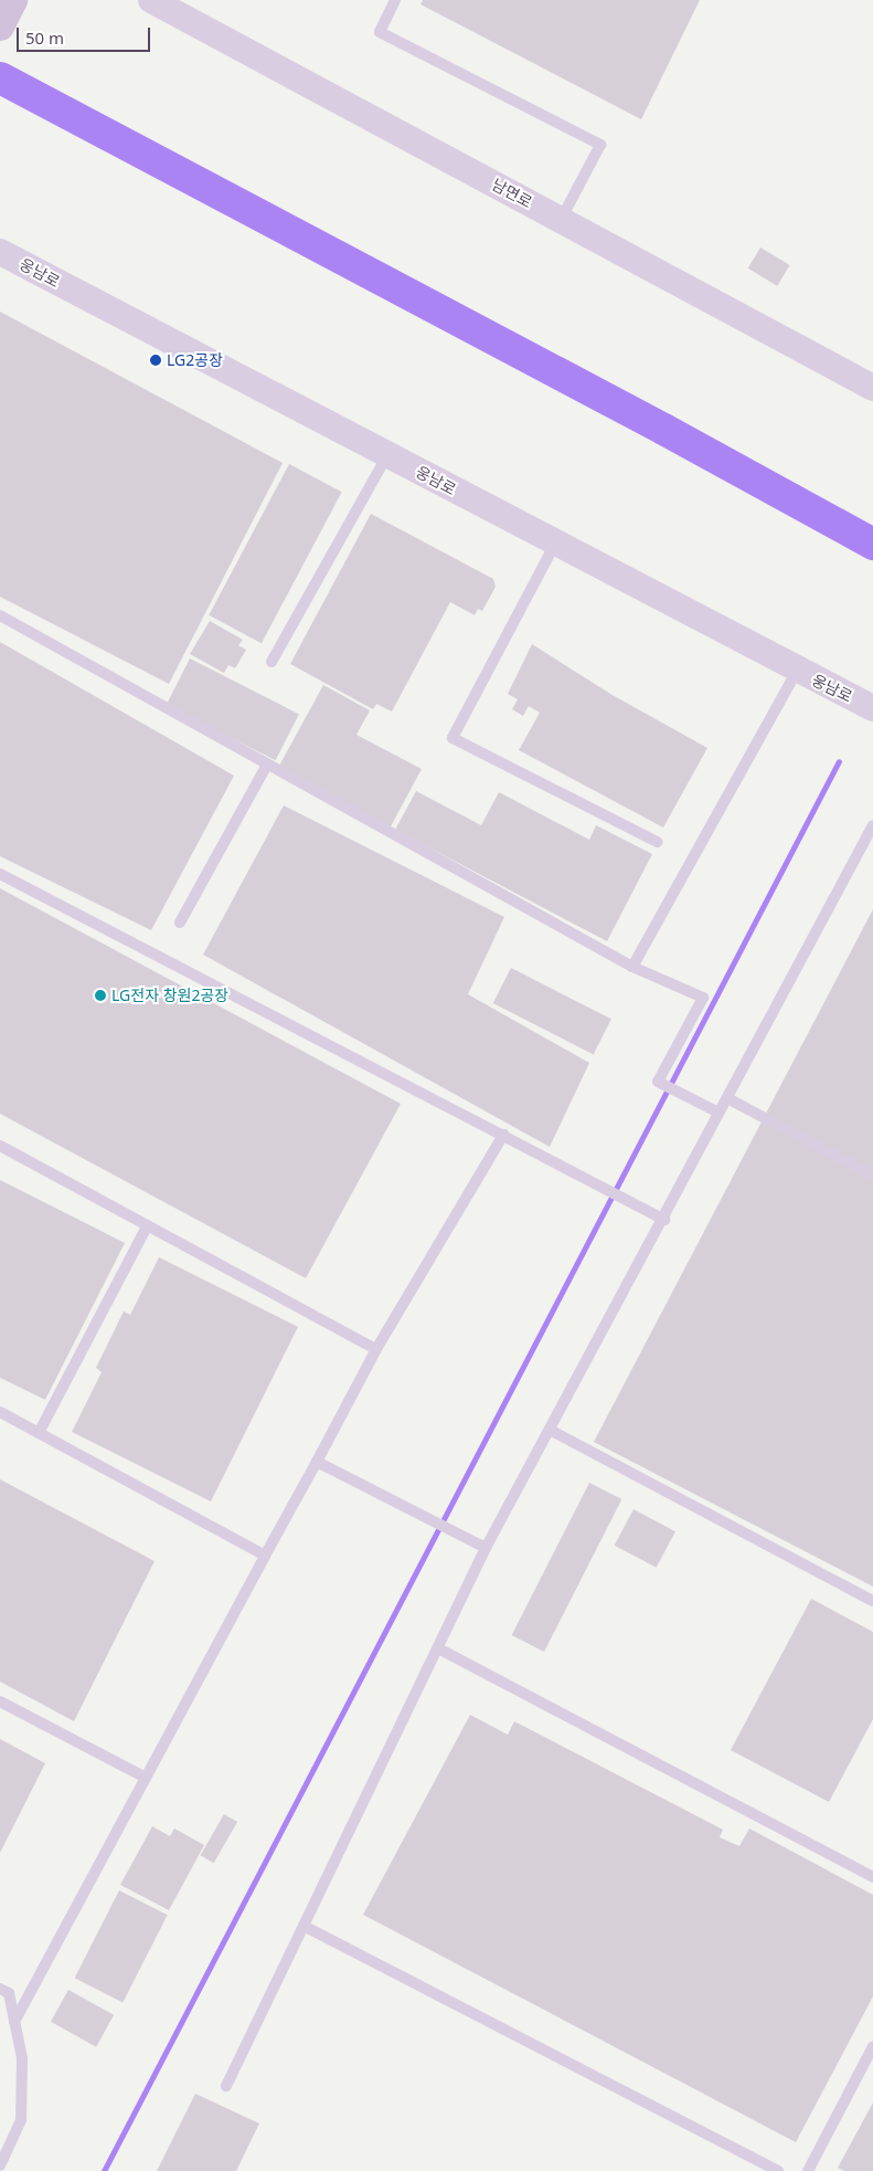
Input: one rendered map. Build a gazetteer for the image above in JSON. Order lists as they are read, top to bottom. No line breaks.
{"streets":{"street":["남면로","웅남로"]},"places":["LG2공장","LG전자 창원2공장"],"scale_bar":"50 m"}
